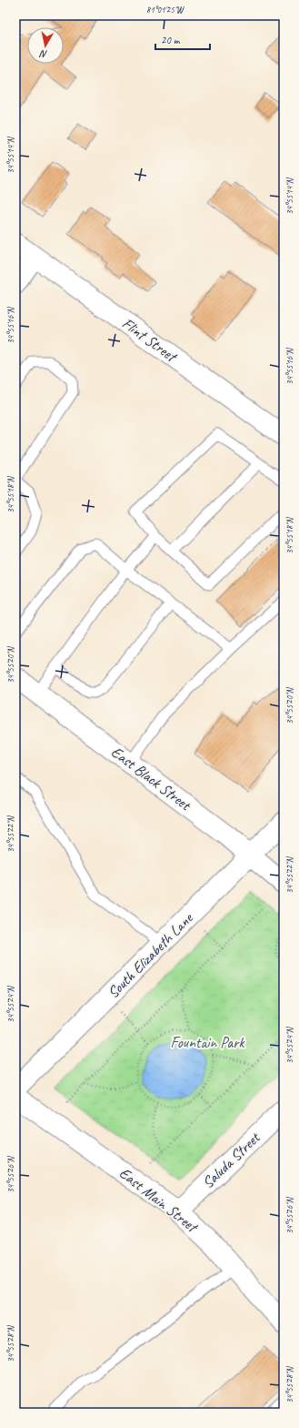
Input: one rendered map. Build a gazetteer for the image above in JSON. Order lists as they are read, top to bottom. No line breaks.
{"streets":{"street":["Flint Street","East Black Street","South Elizabeth Lane","Saluda Street","East Main Street"]},"crossings":[["East Black Street","South Elizabeth Lane"],["Saluda Street","East Main Street"]],"parks":["Fountain Park"],"scale_bar":"20 m","north":"bottom","coordinates":["81°01'25\"W","34°55'14\"N","34°55'16\"N","34°55'18\"N","34°55'20\"N","34°55'22\"N","34°55'24\"N","34°55'26\"N","34°55'28\"N"]}
